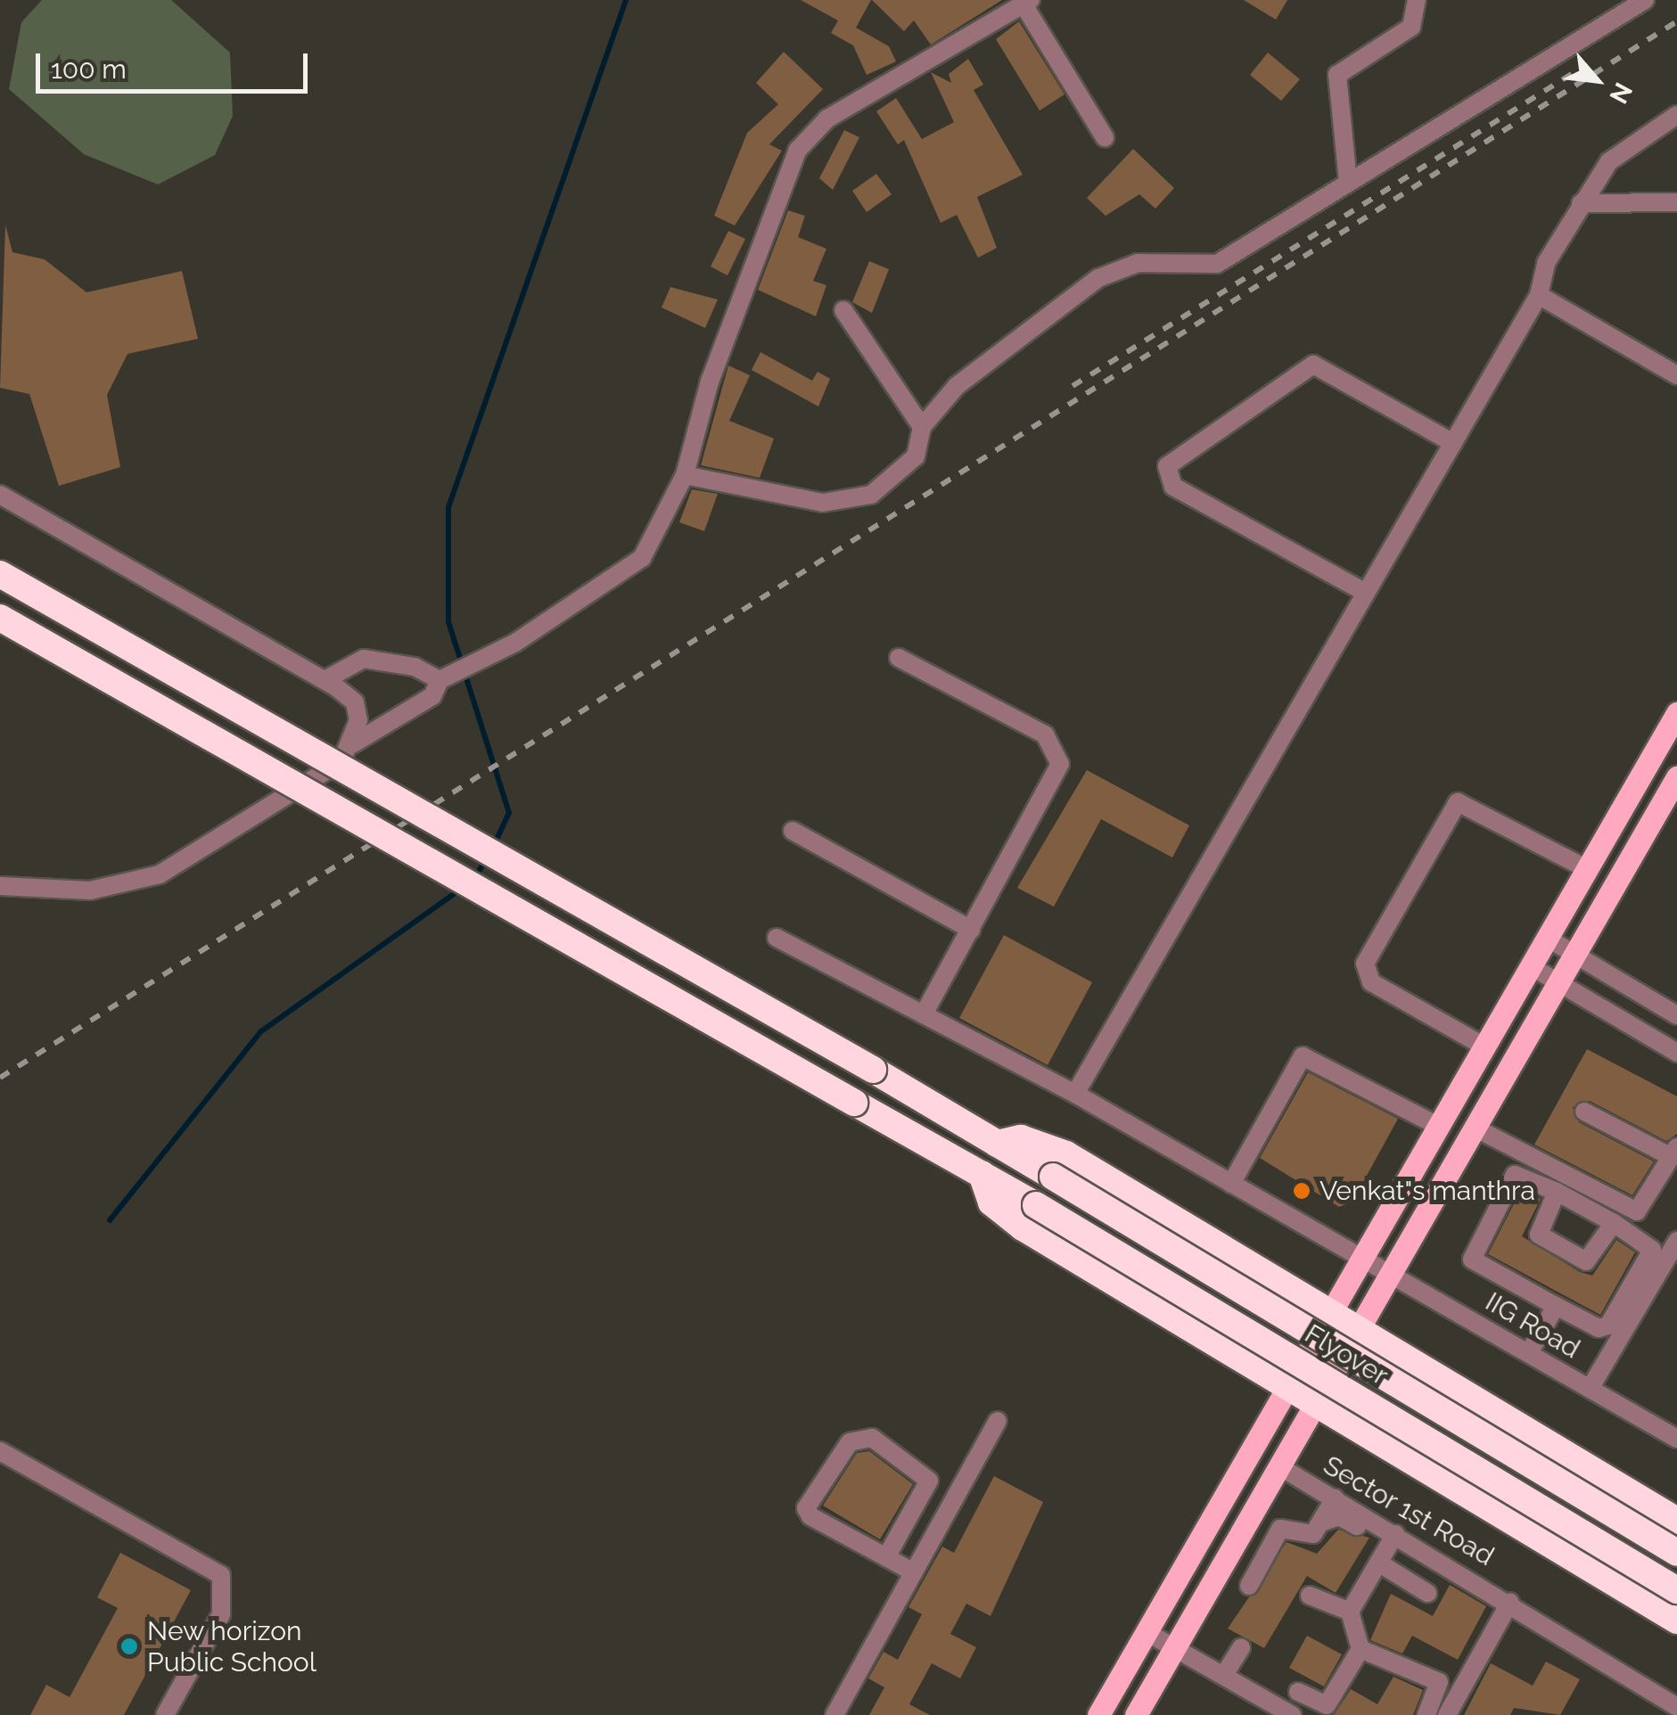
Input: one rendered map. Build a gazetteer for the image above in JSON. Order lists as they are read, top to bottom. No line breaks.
{"streets":{"highway":["Flyover"],"street":["IIG Road","Sector 1st Road"]},"places":["Venkat\"s manthra","New horizon Public School"],"scale_bar":"100 m","north":"bottom right"}
